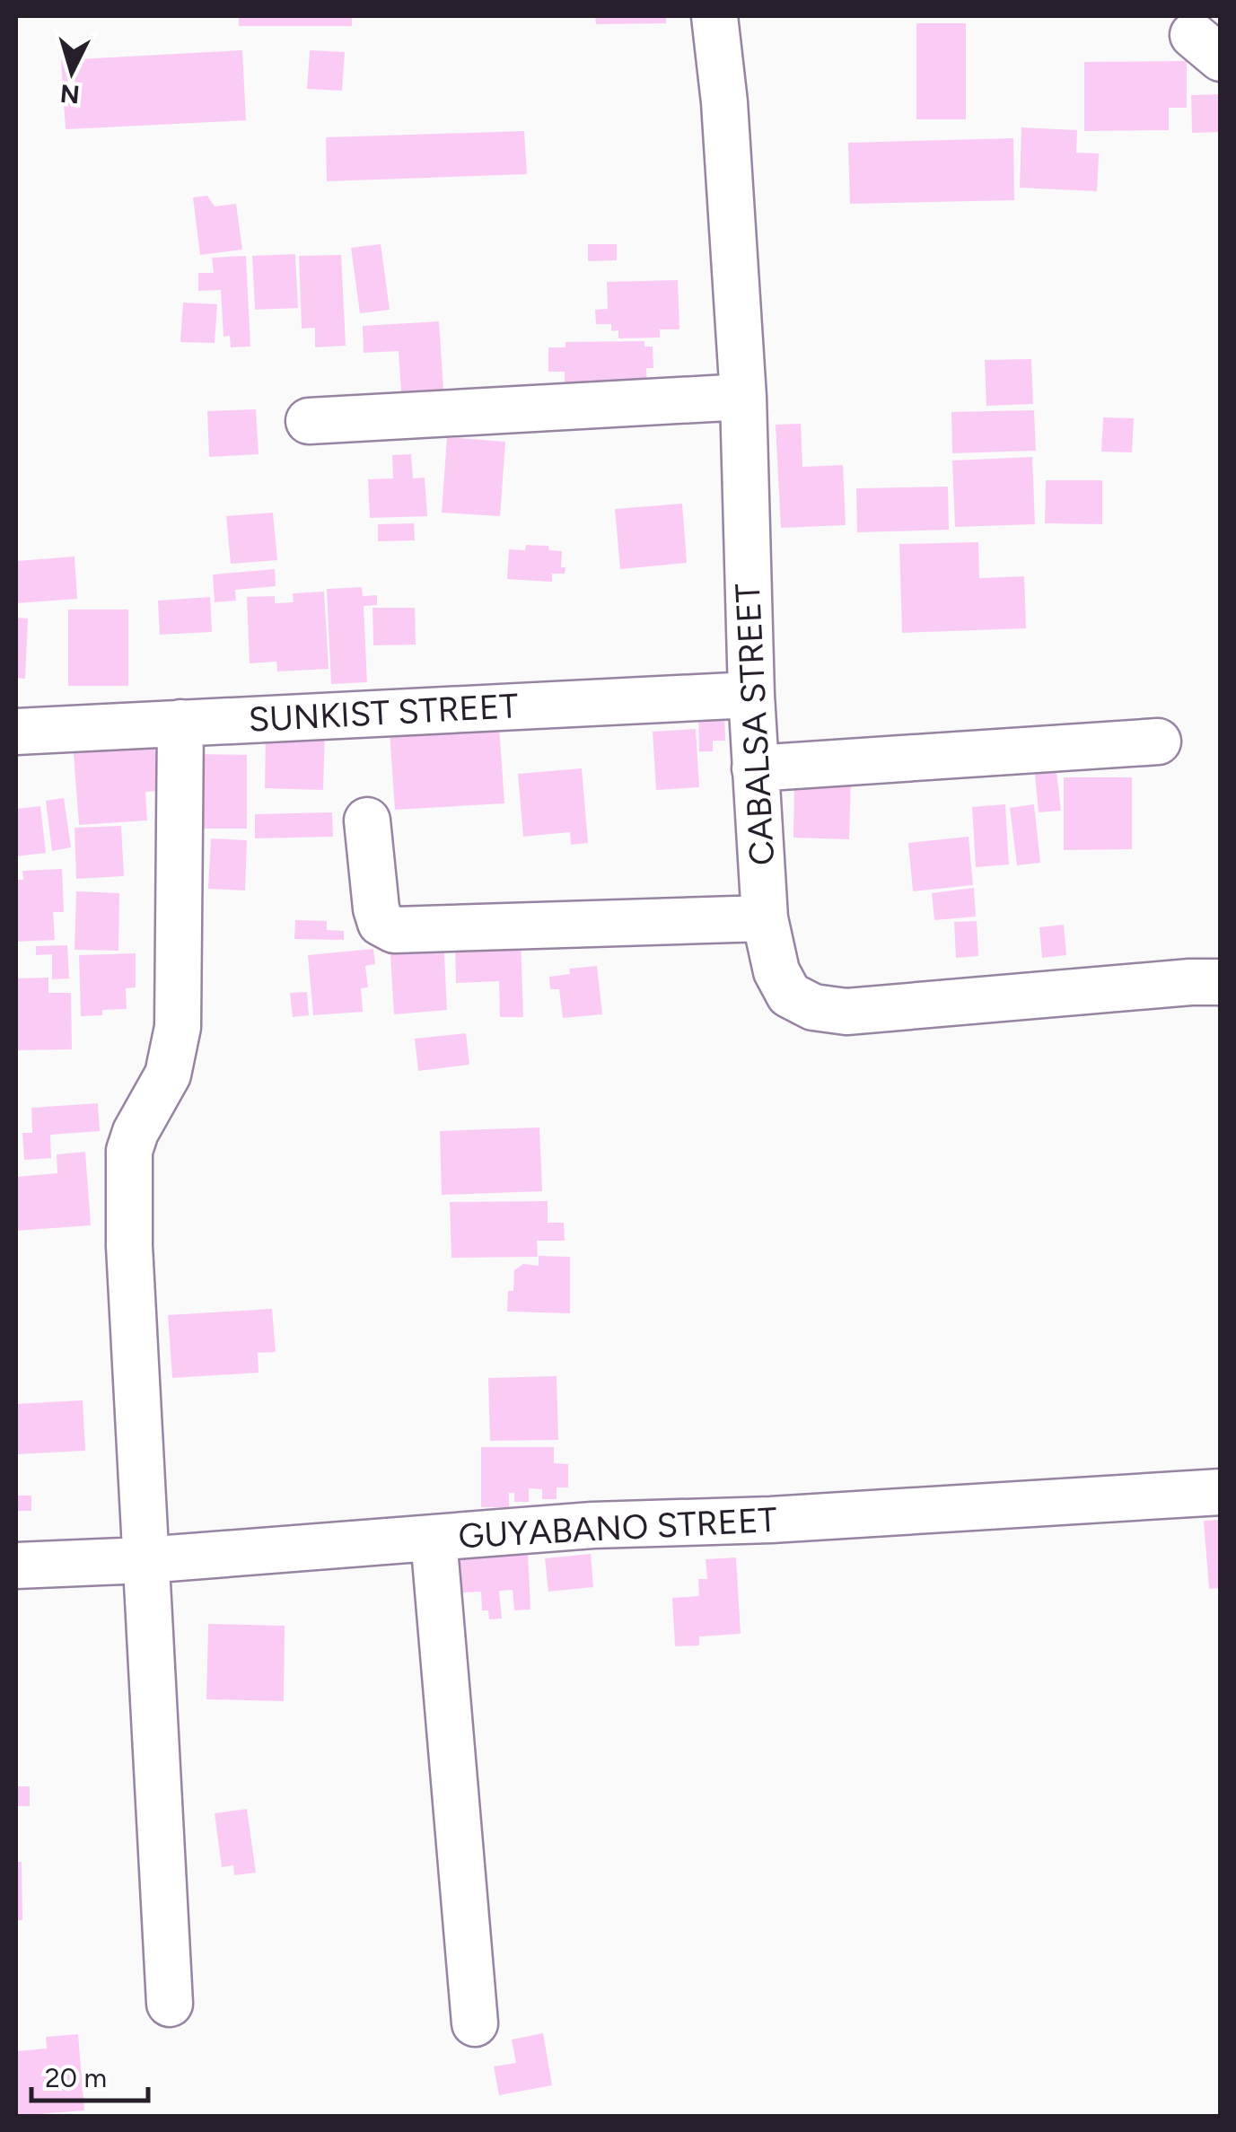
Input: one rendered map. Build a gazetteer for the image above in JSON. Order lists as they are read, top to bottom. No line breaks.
{"streets":{"street":["SUNKIST STREET","CABALSA STREET","GUYABANO STREET"]},"crossings":[["SUNKIST STREET","CABALSA STREET"]],"scale_bar":"20 m","north":"bottom"}
